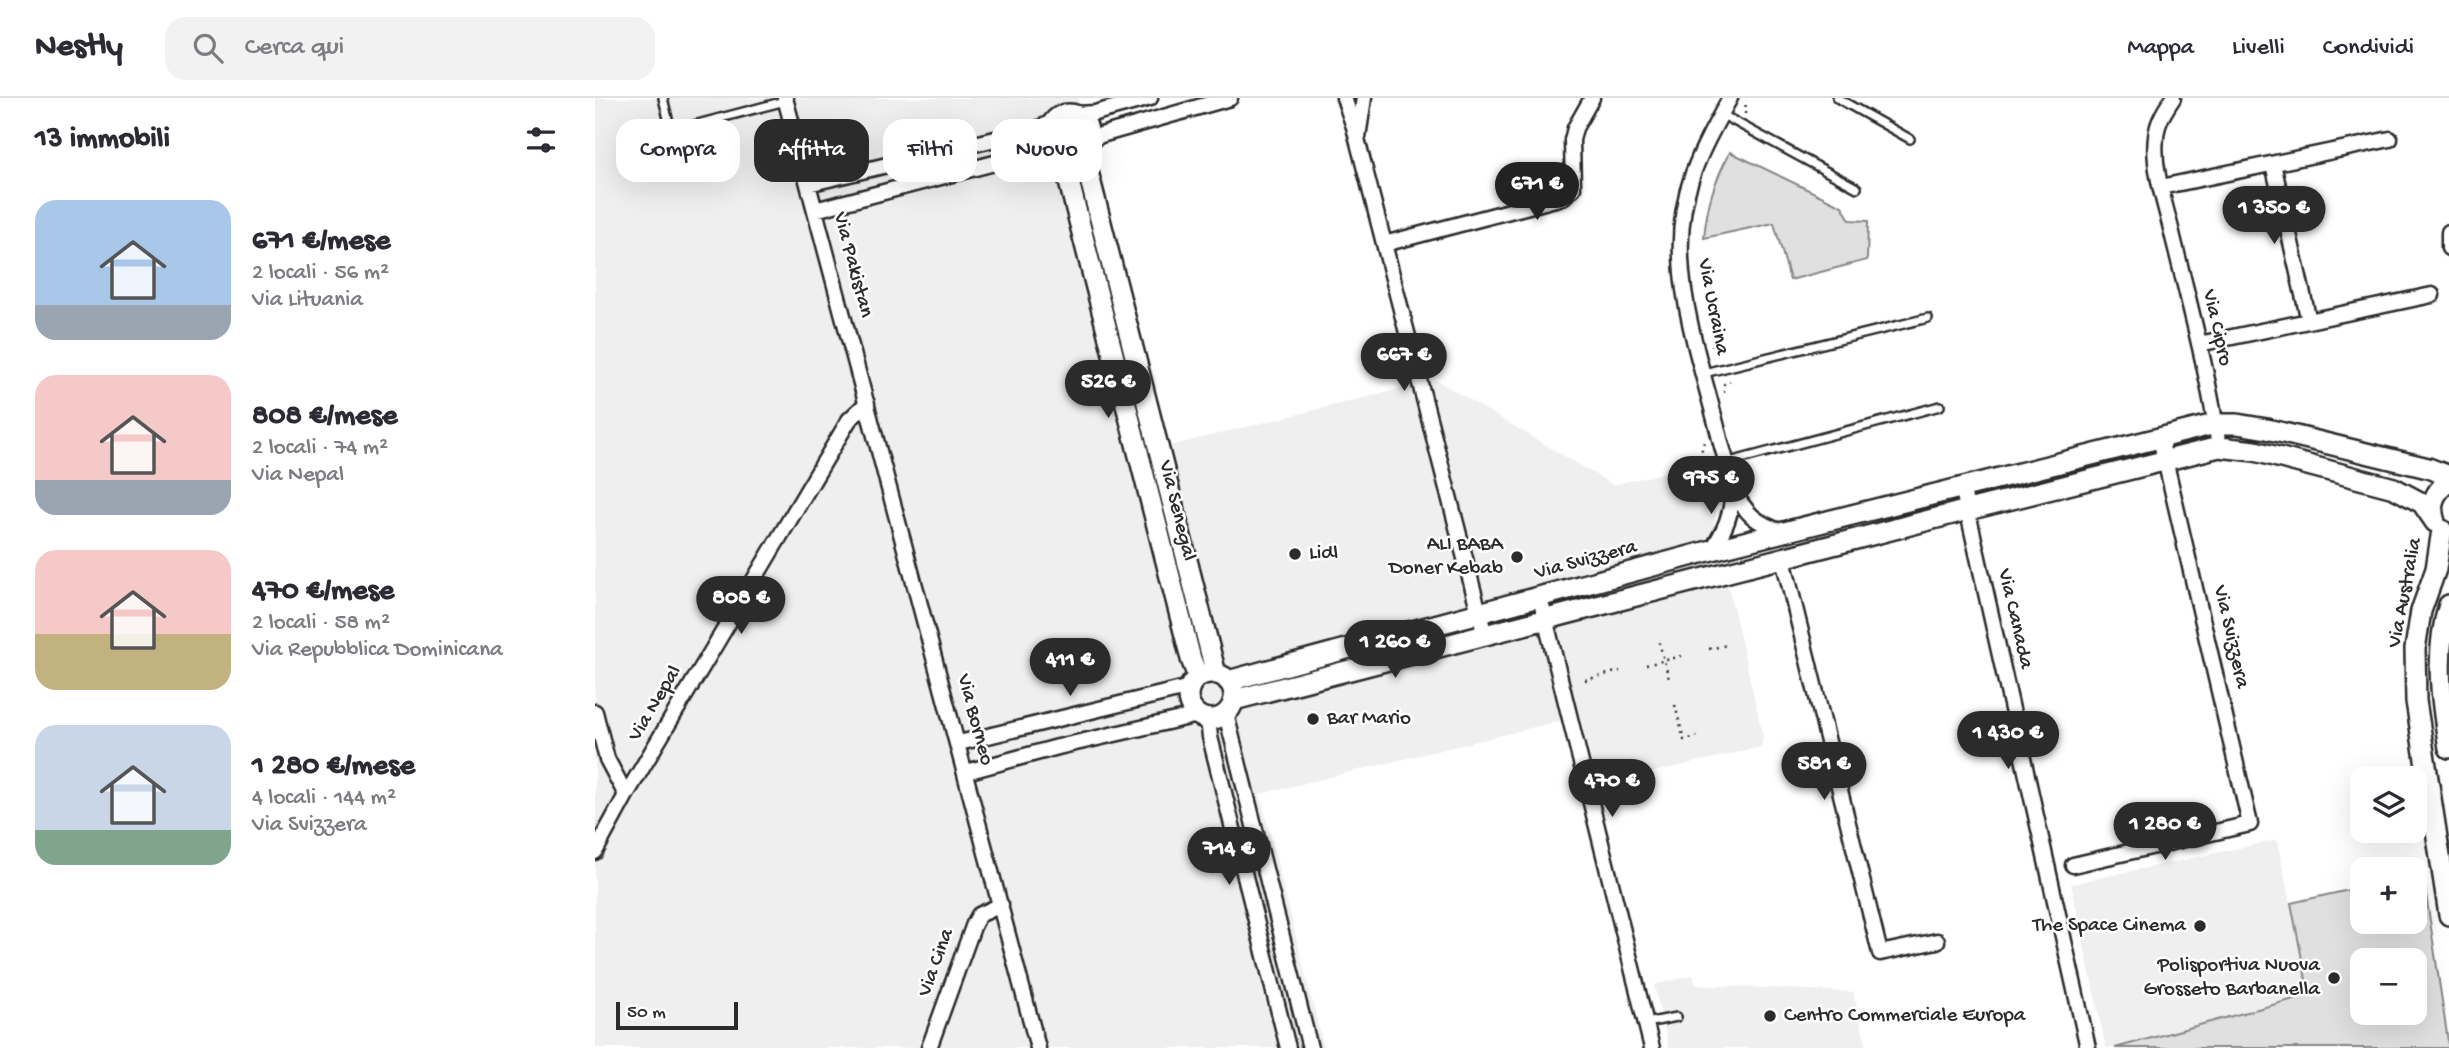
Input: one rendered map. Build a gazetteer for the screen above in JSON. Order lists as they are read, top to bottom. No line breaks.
{"streets":{"main road":["Via Senegal","Via Svizzera","Via Australia"],"street":["Via Pakistan","Via Ucraina","Via Cipro","Via Canada","Via Nepal","Via Borneo","Via Cina"]},"crossings":[["Via Pakistan","Via Nepal"],["Via Pakistan","Via Borneo"],["Via Ucraina","Via Svizzera"],["Via Cipro","Via Svizzera"],["Via Senegal","Via Svizzera"],["Via Svizzera","Via Canada"],["Via Svizzera","Via Borneo"],["Via Nepal","Via Borneo"],["Via Borneo","Via Cina"]],"places":["Lidl","ALI BABA Doner Kebab","Bar Mario","The Space Cinema","Polisportiva Nuova Grosseto Barbanella","Centro Commerciale Europa"],"scale_bar":"50 m","page":{"header":"Nestly","search":"Cerca qui","nav":["Mappa","Livelli","Condividi"],"heading":"13 immobili","chip":["Compra","Affitta","Filtri","Nuovo"],"price":["671 €","1 350 €","667 €","526 €","975 €","808 €","1 260 €","411 €","1 430 €","581 €","470 €","1 280 €","714 €"],"list":[{"name":"671 €/mese","note":"2 locali · 56 m² · Via Lituania"},{"name":"808 €/mese","note":"2 locali · 74 m² · Via Nepal"},{"name":"470 €/mese","note":"2 locali · 58 m² · Via Repubblica Dominicana"},{"name":"1 280 €/mese","note":"4 locali · 144 m² · Via Svizzera"}],"map_buttons":["+","−"],"scale":"50 m"}}
